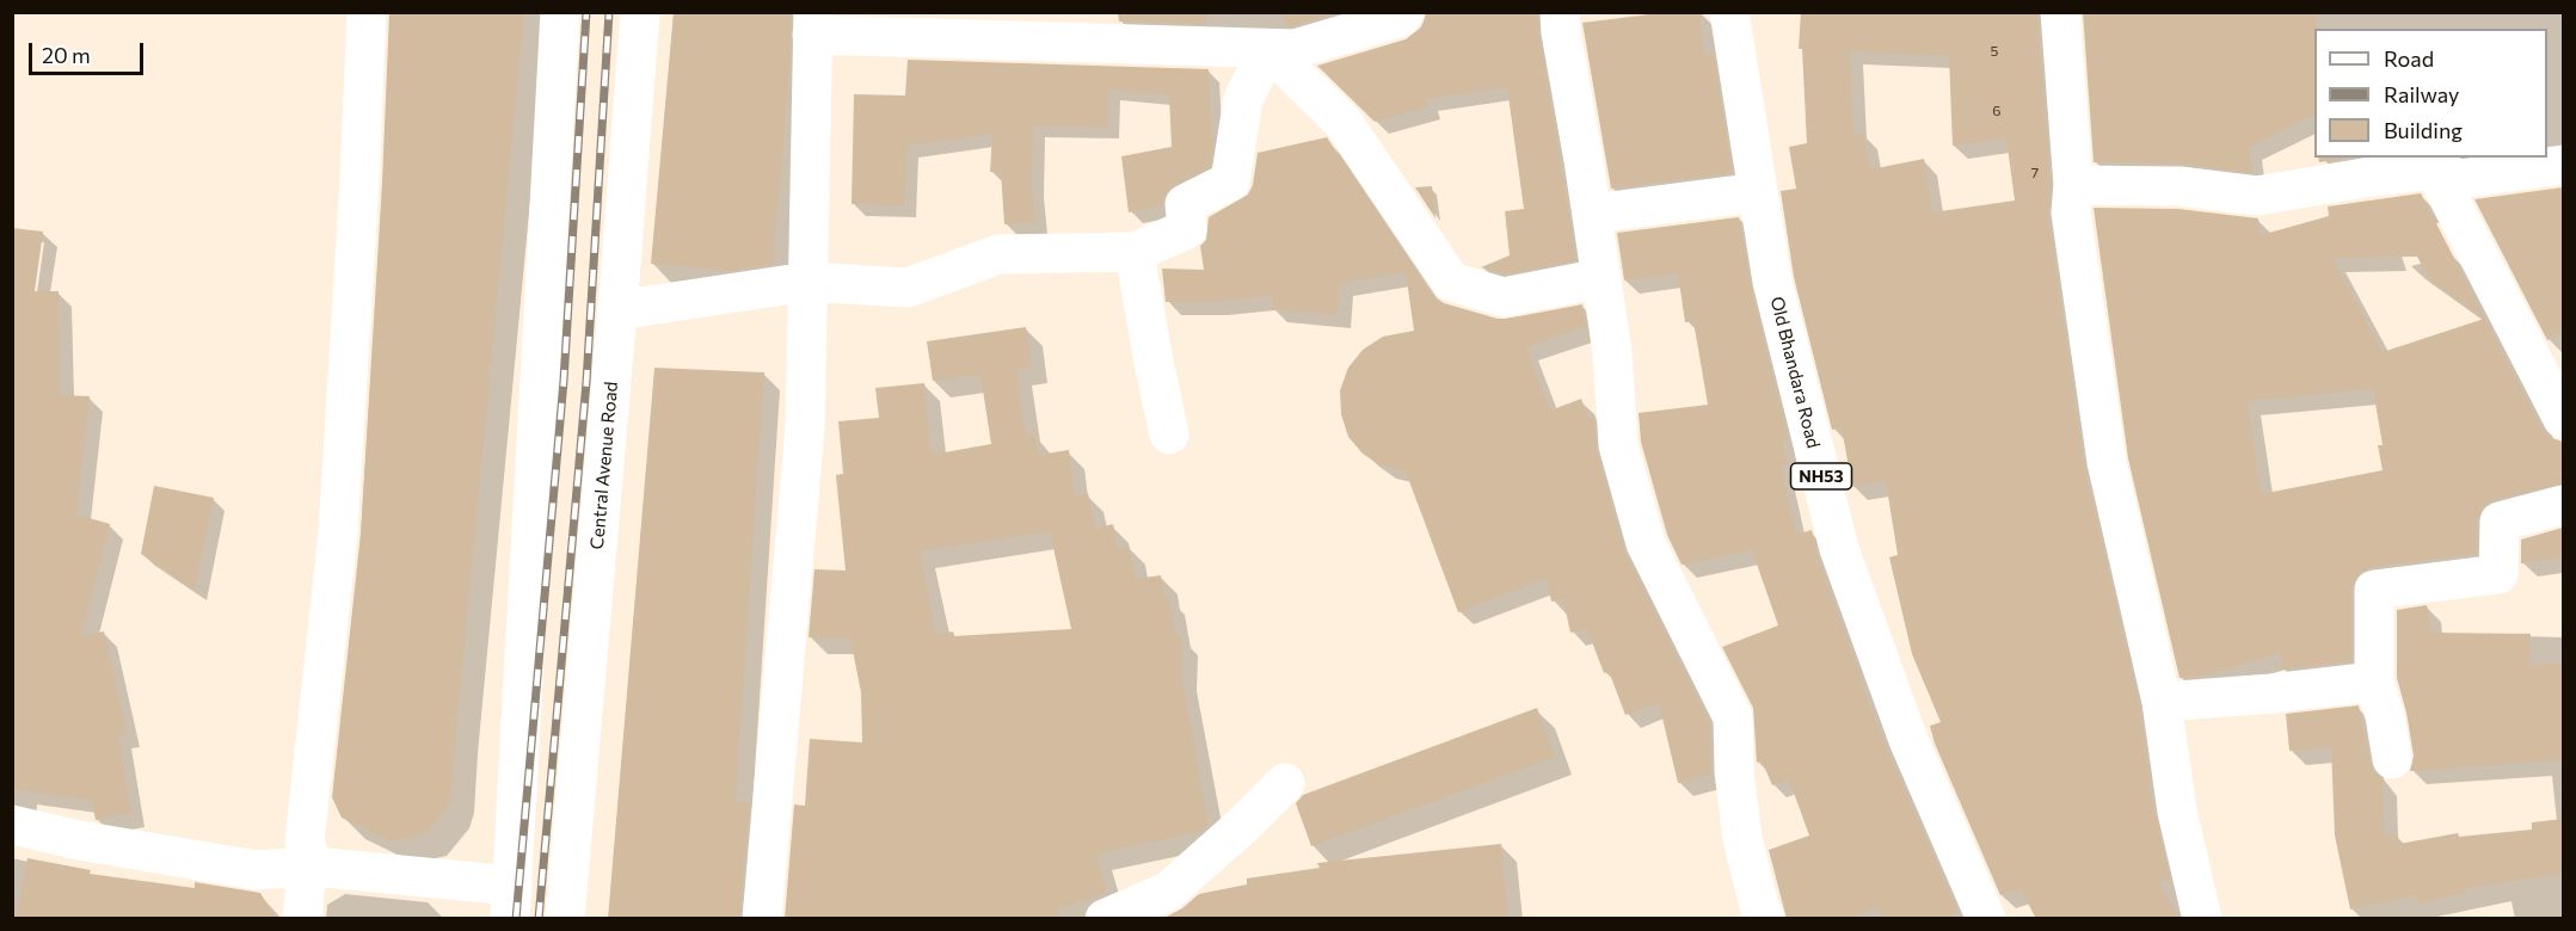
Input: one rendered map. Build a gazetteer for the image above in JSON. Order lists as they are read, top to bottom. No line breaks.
{"streets":{"main road":["Old Bhandara Road","Central Avenue Road","NH53"]},"house_numbers":["5","6","7"],"legend":["Road","Railway","Building"],"scale_bar":"20 m"}
